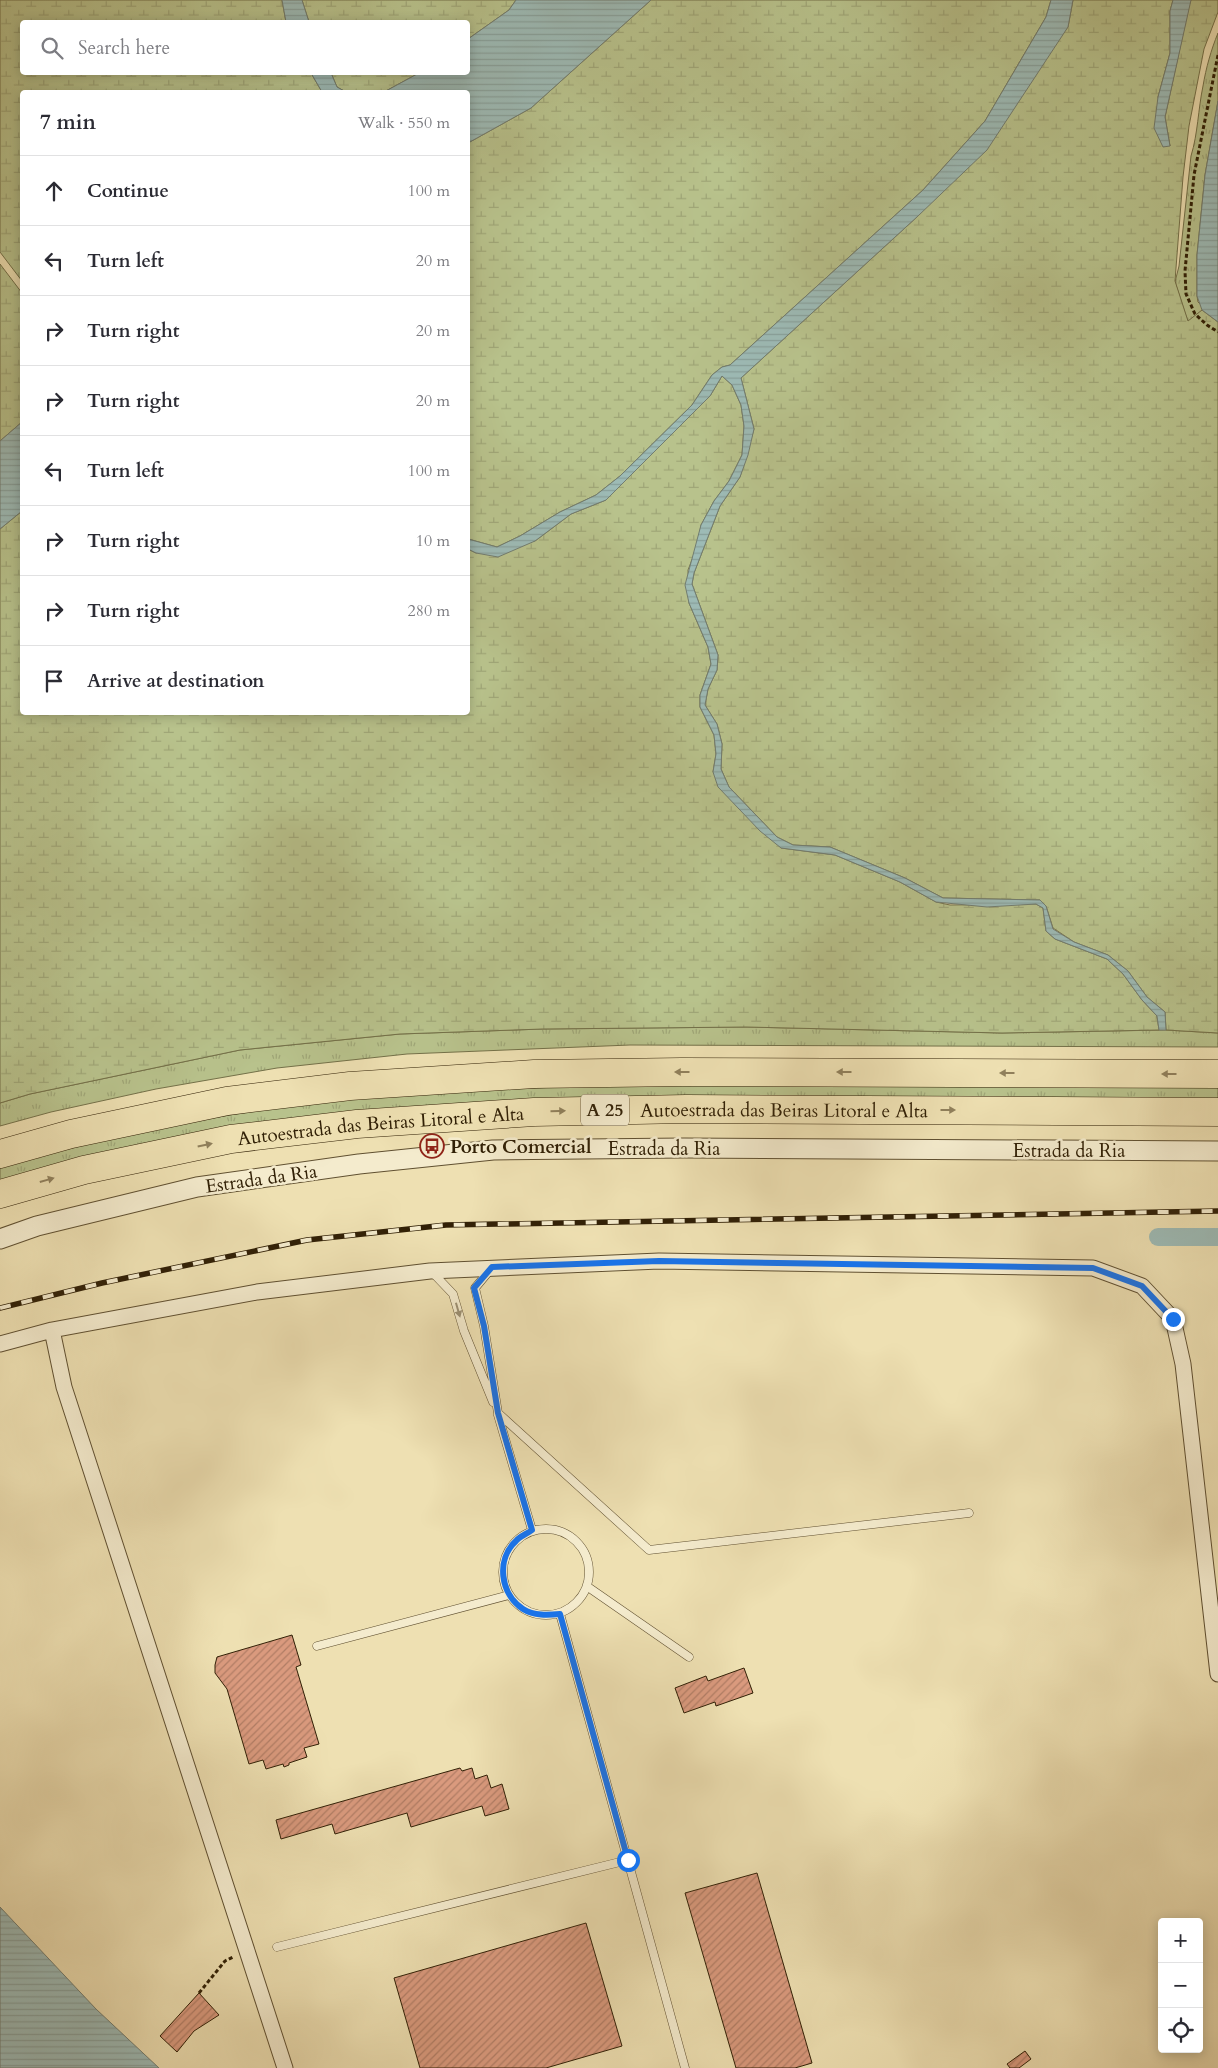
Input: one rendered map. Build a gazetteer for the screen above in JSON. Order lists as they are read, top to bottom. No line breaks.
{"streets":{"highway":["A 25","Autoestrada das Beiras Litoral e Alta"],"street":["Estrada da Ria"]},"places":{"bus stop":["Porto Comercial"]},"page":{"search":"Search here","heading":["7 min","Walk · 550 m"],"list":[["Continue","100 m"],["Turn left","20 m"],["Turn right","20 m"],["Turn right","20 m"],["Turn left","100 m"],["Turn right","10 m"],["Turn right","280 m"],"Arrive at destination"],"map_buttons":["+","−"]}}
